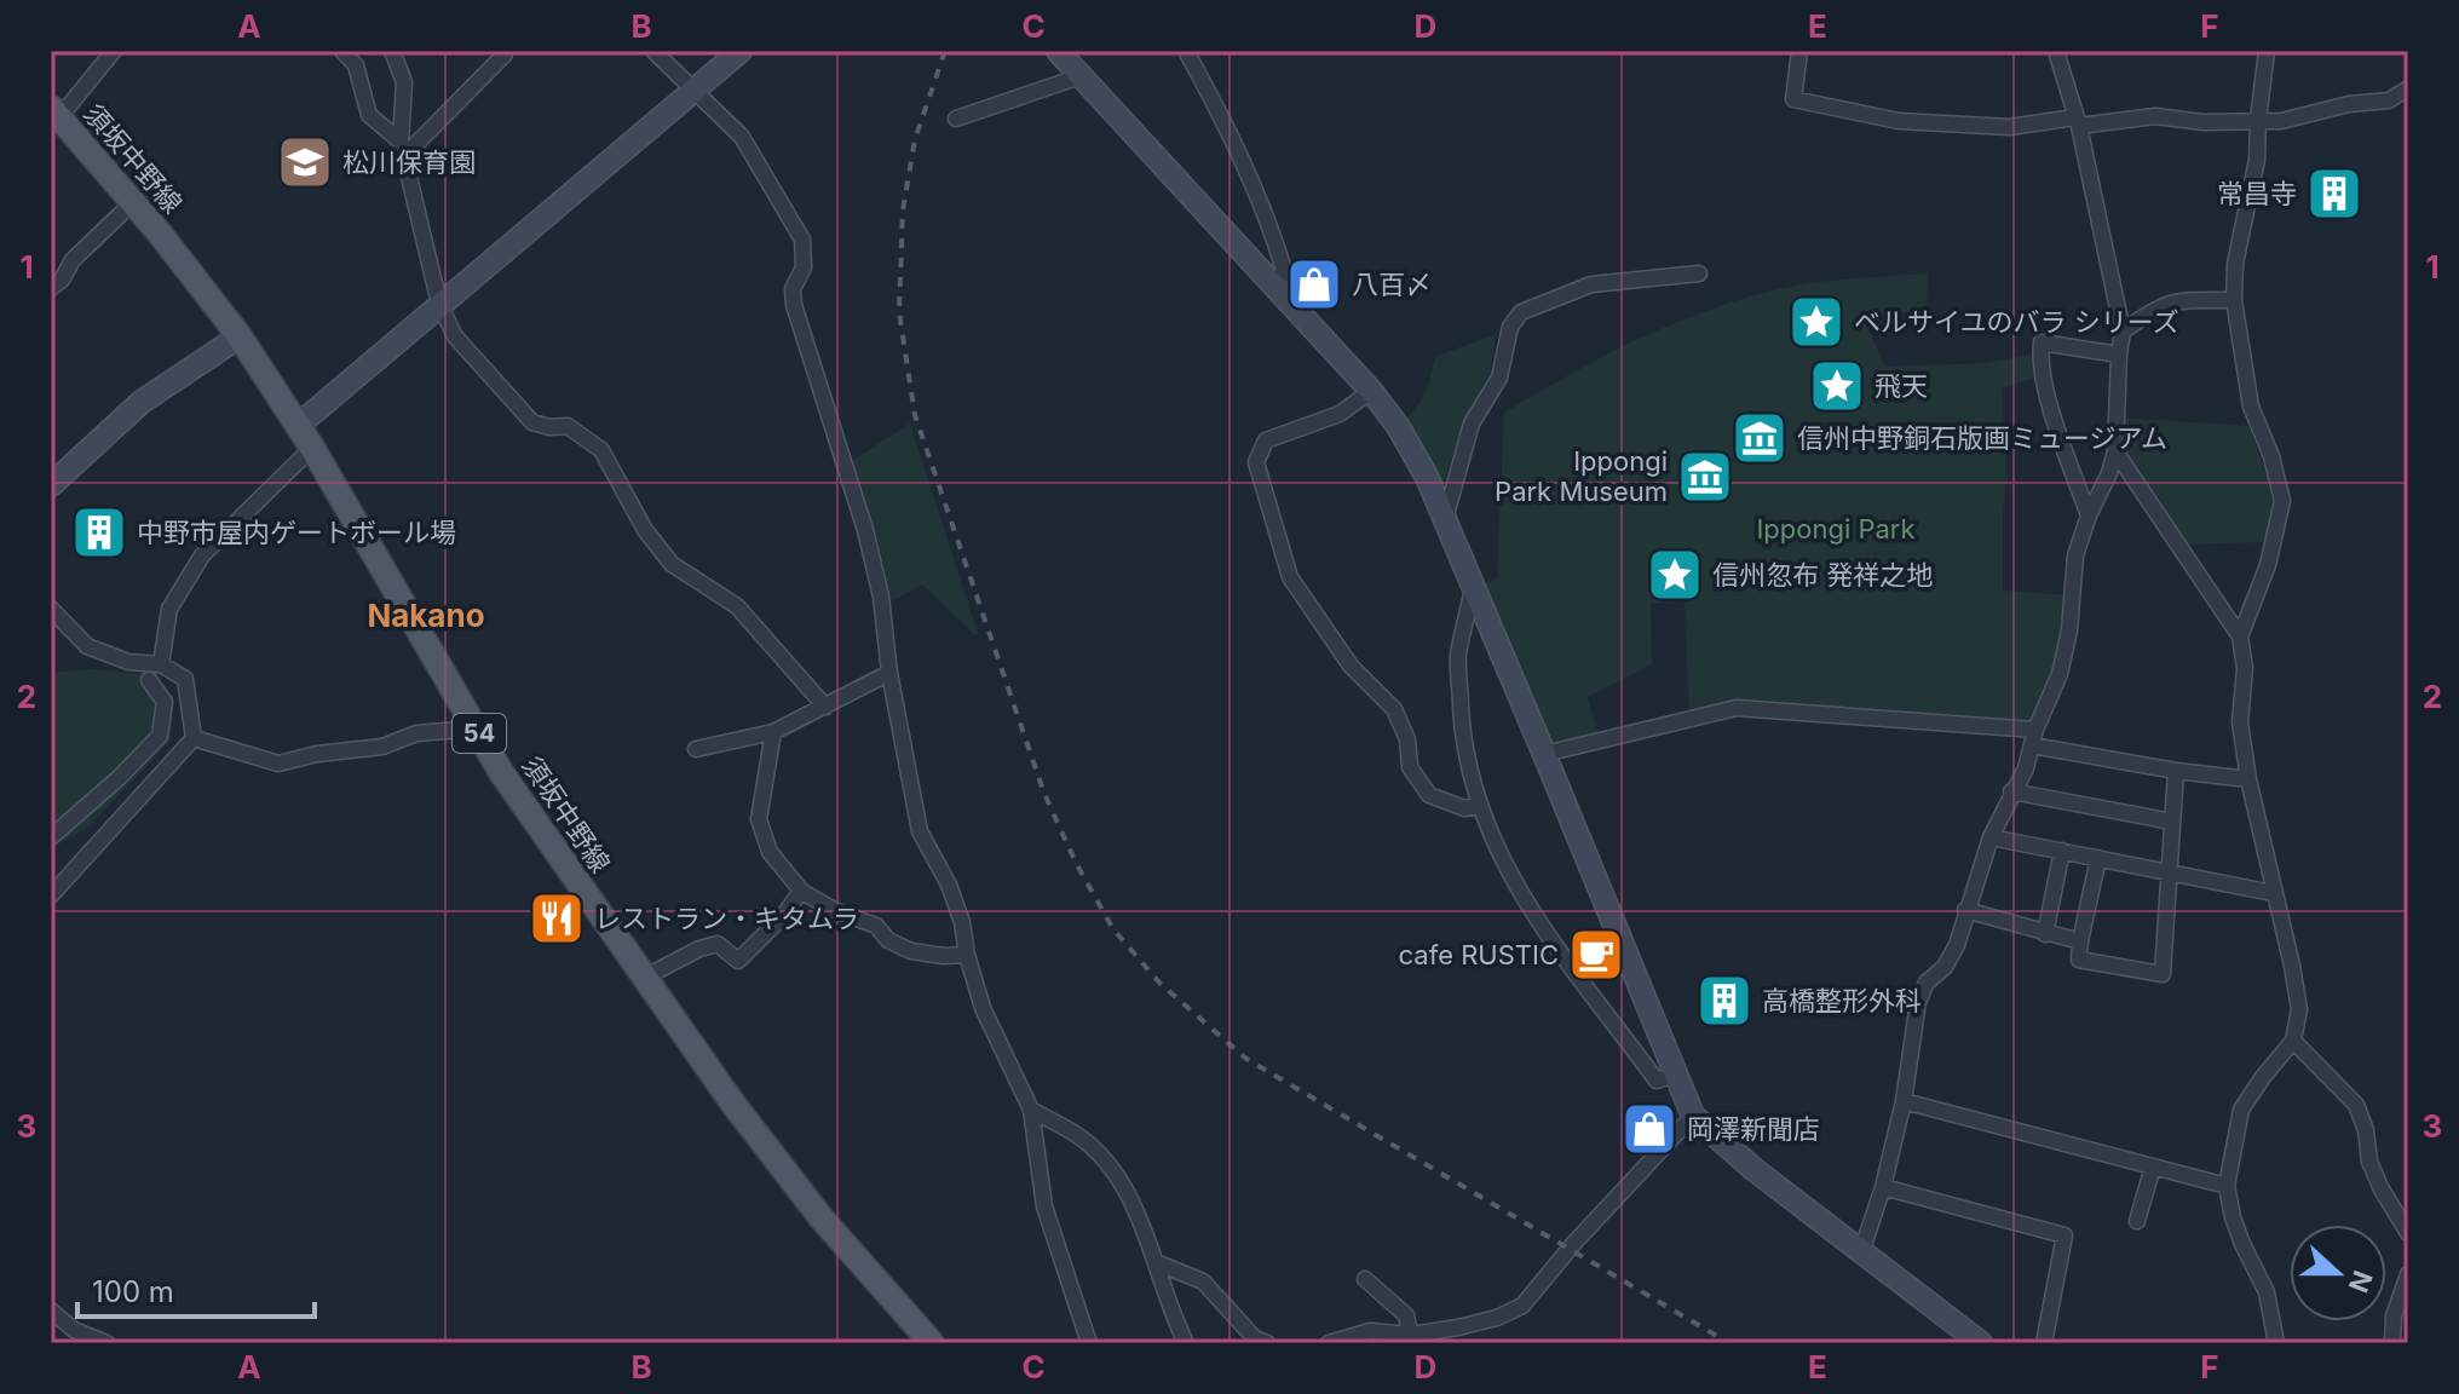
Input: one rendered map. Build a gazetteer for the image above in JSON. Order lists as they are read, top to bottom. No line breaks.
{"streets":{"main road":["須坂中野線","54"]},"districts":["Nakano"],"parks":["Ippongi Park"],"places":{"school or university":["松川保育園"],"building":["常昌寺","中野市屋内ゲートボール場","高橋整形外科"],"shop":["八百〆","岡澤新聞店"],"place":["ベルサイユのバラ シリーズ","飛天","信州忽布 発祥之地"],"museum":["信州中野銅石版画ミュージアム","Ippongi Park Museum"],"restaurant":["レストラン・キタムラ"],"cafe":["cafe RUSTIC"]},"scale_bar":"100 m","north":"right","grid":{"columns":["A","B","C","D","E","F"],"rows":["1","2","3"]}}
